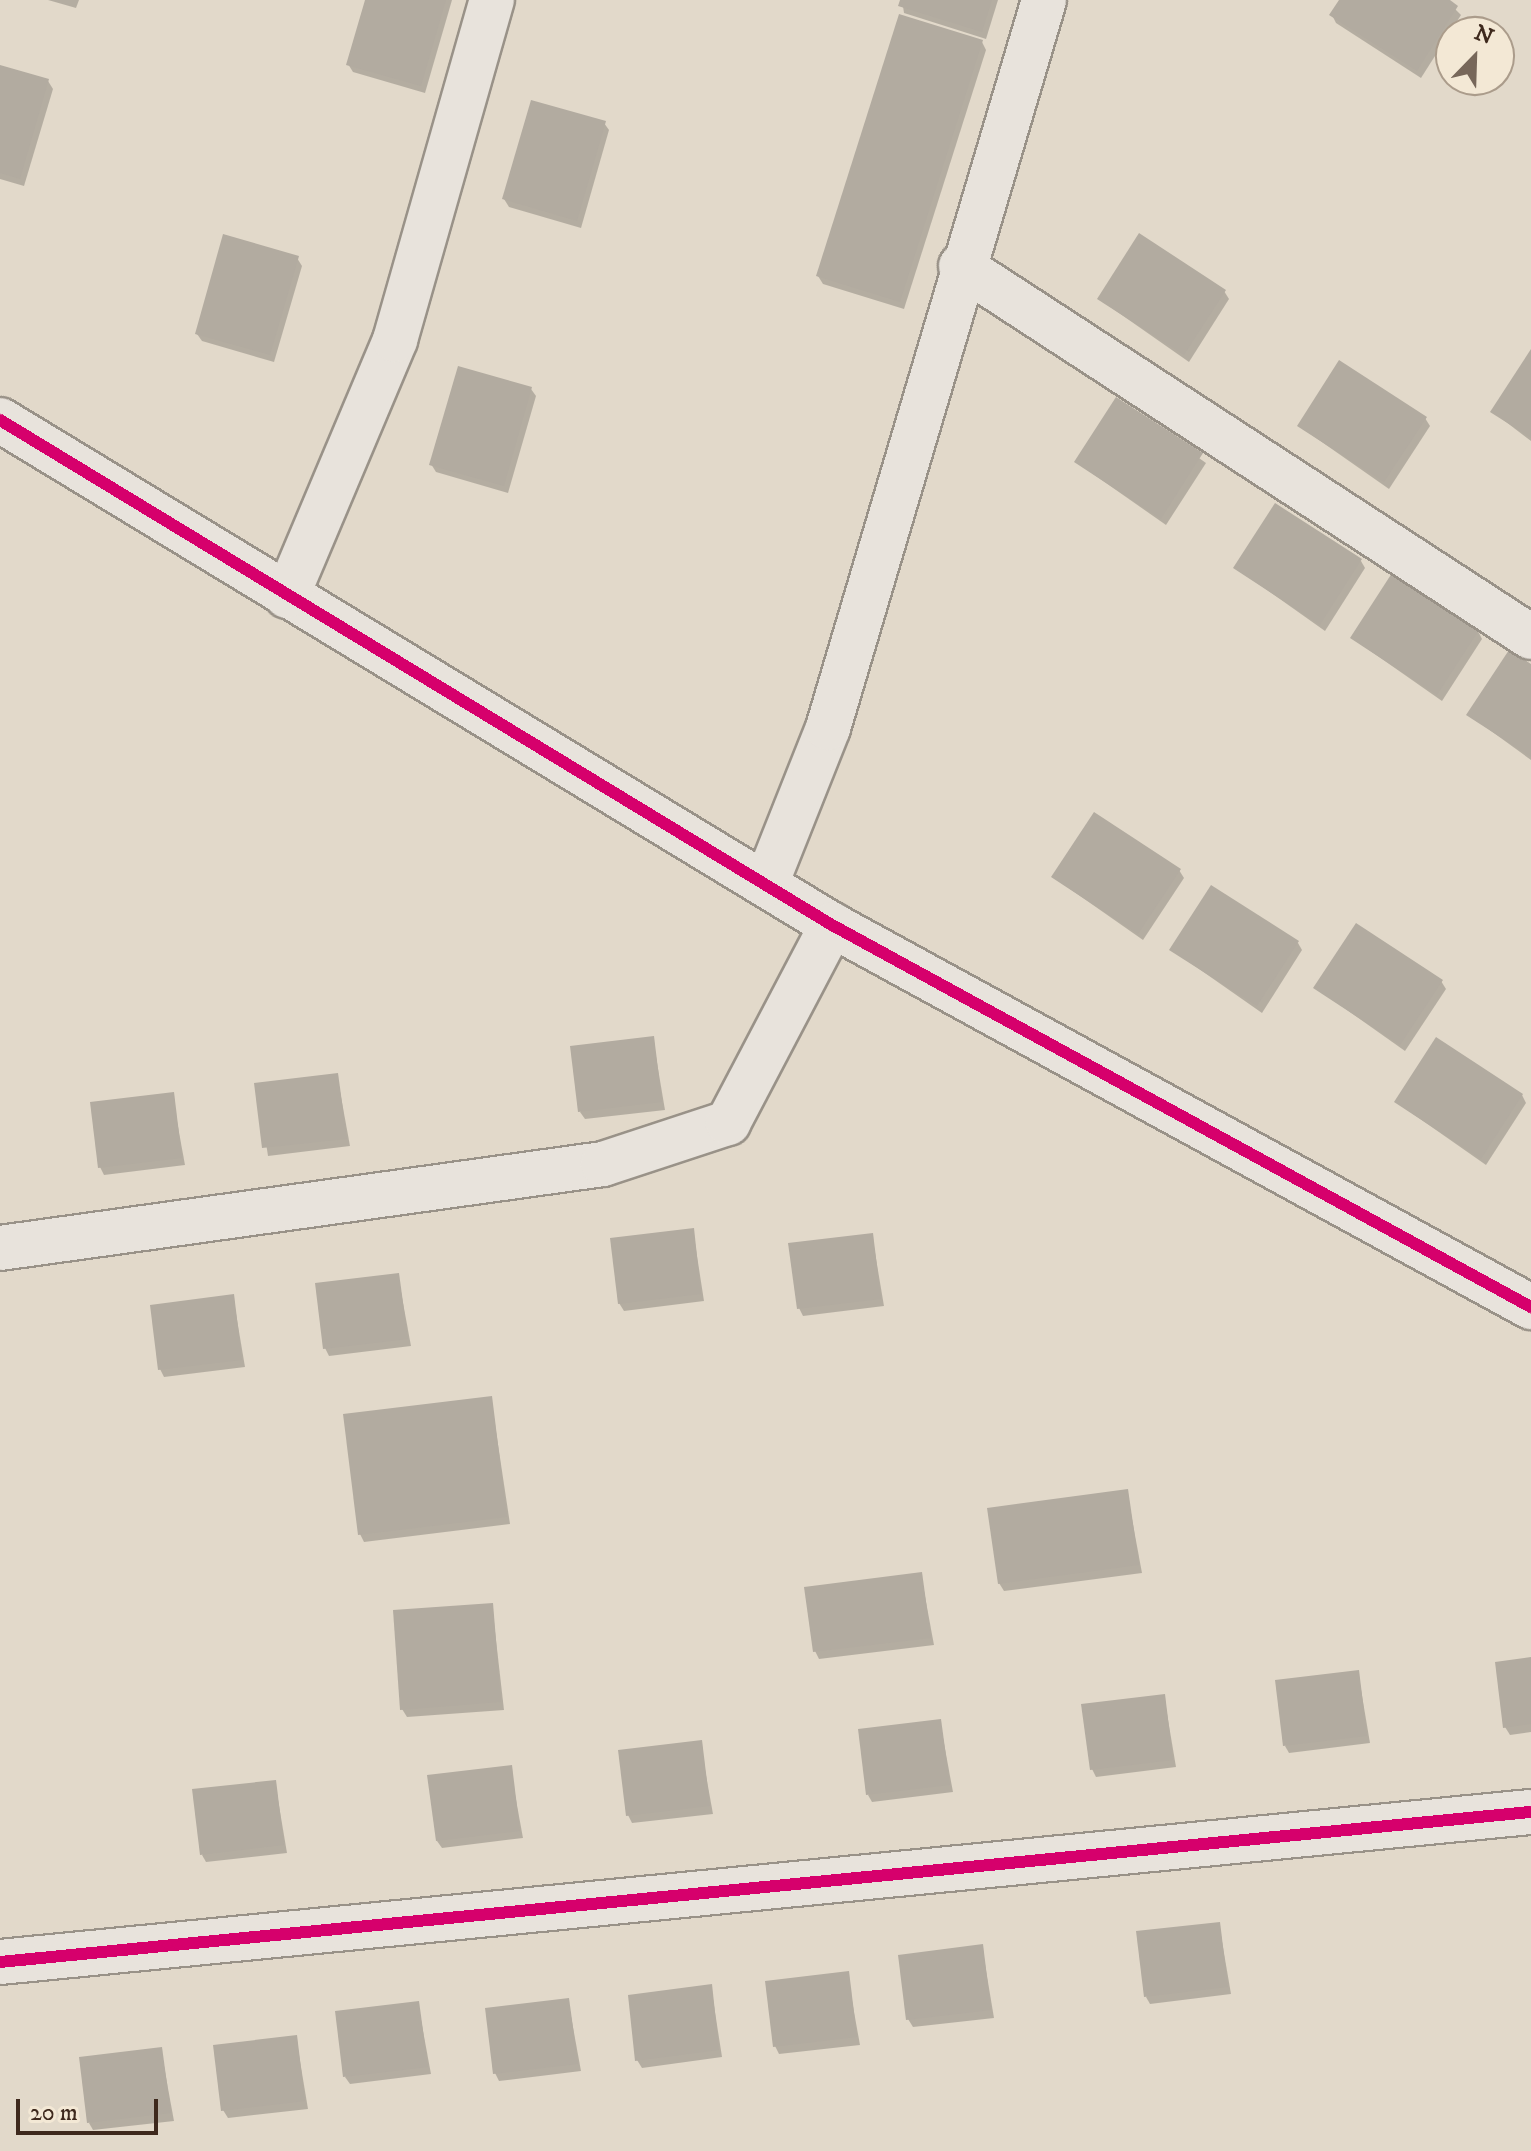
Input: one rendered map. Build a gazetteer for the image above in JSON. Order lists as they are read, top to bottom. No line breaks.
{"scale_bar":"20 m","north":"top right"}
